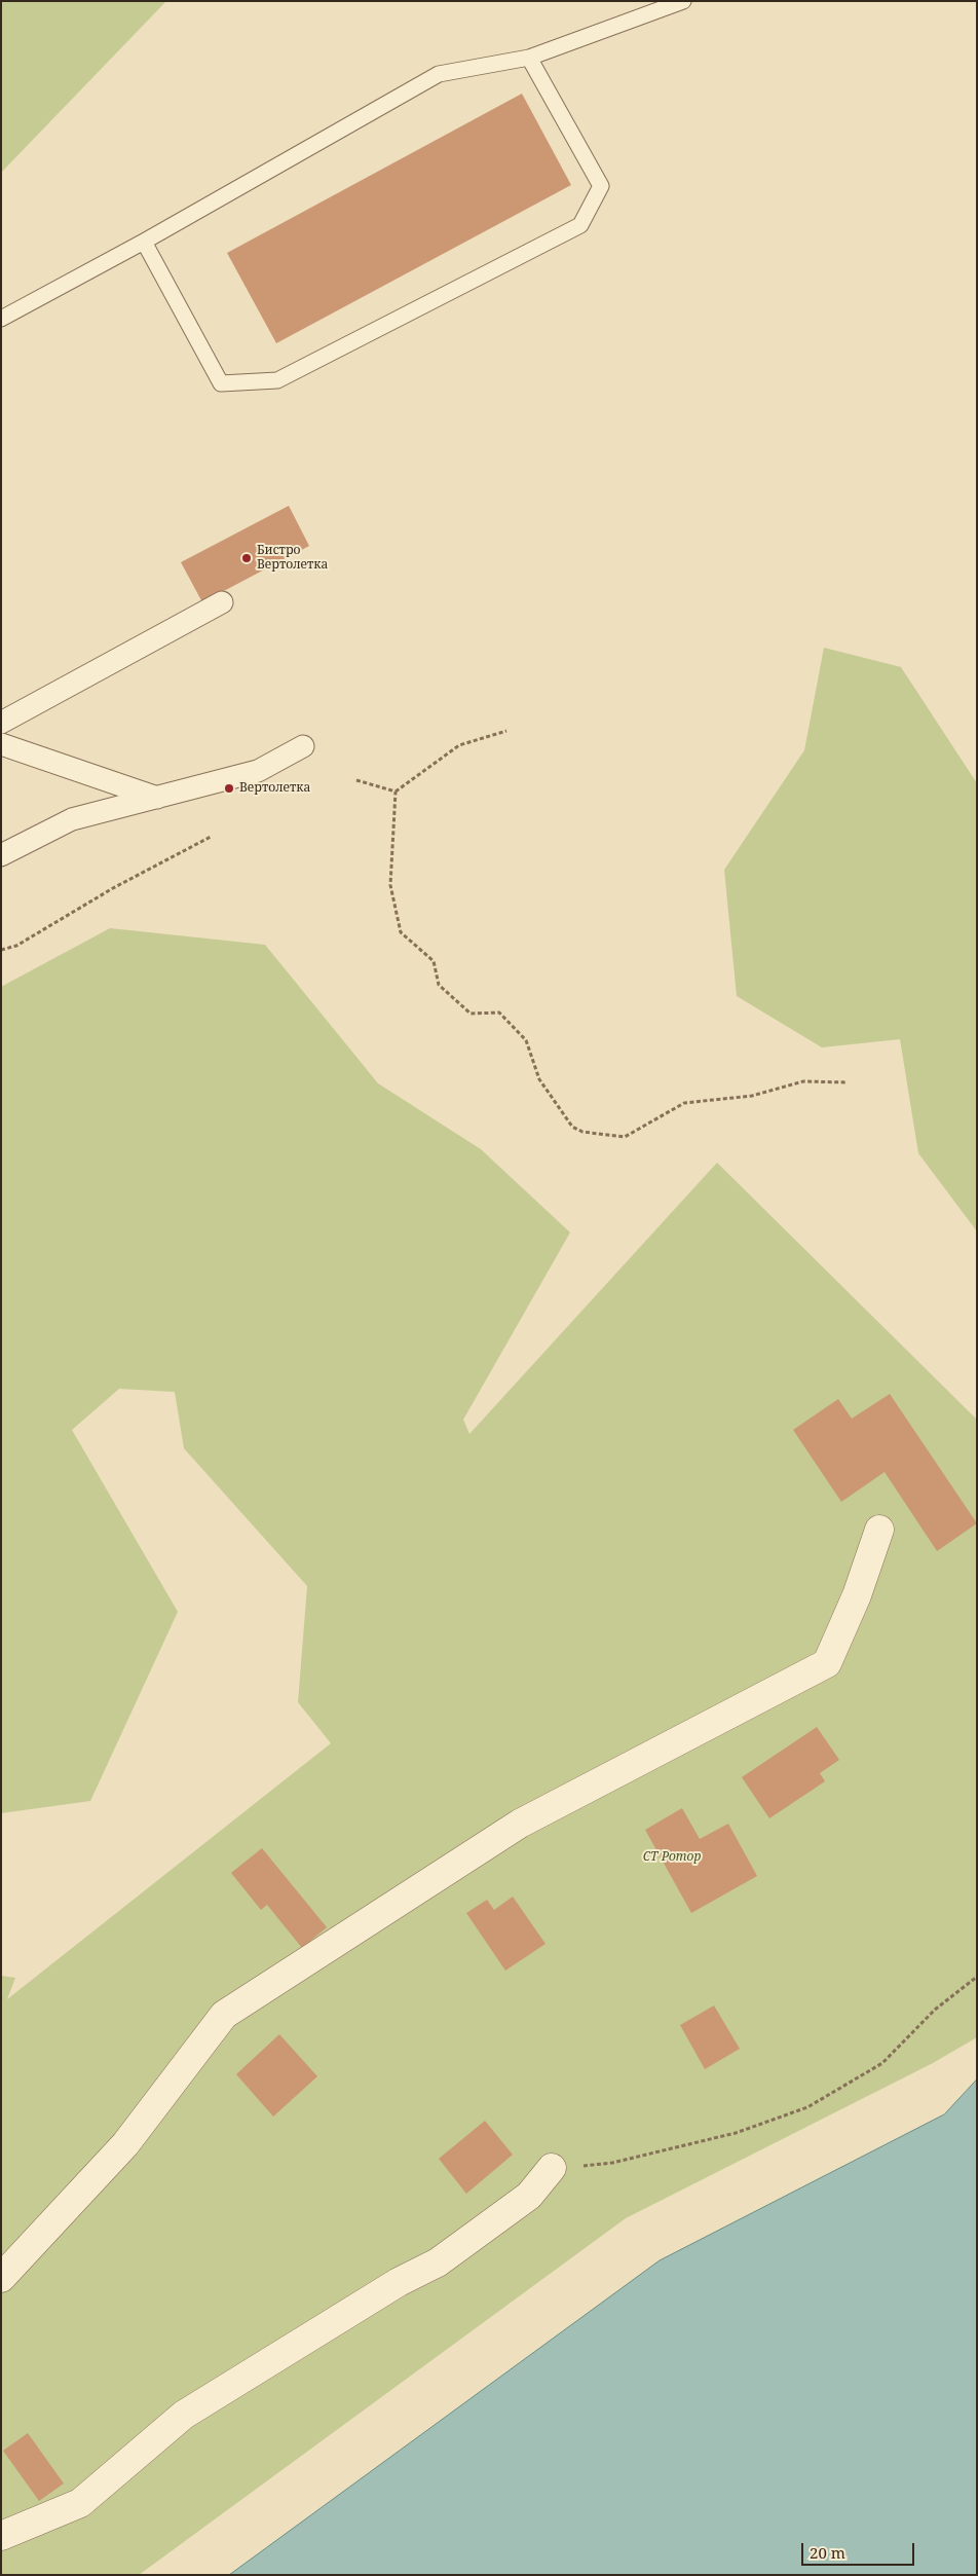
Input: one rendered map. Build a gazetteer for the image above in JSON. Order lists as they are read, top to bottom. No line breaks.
{"parks":["СТ Ротор"],"places":["Бистро Вертолетка","Вертолетка"],"scale_bar":"20 m"}
